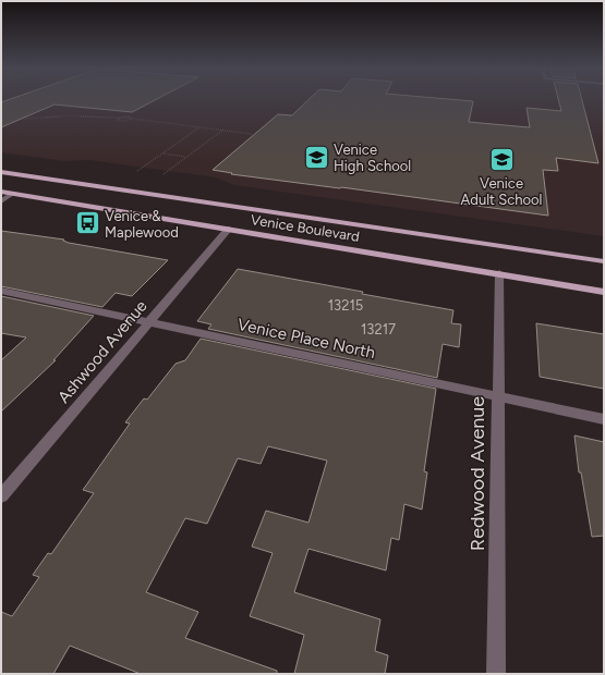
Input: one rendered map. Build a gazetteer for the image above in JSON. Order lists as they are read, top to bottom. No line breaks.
{"streets":{"main road":["Venice Boulevard"],"street":["Venice Place North","Ashwood Avenue","Redwood Avenue"]},"crossings":[["Venice Boulevard","Ashwood Avenue"],["Venice Boulevard","Redwood Avenue"],["Venice Place North","Ashwood Avenue"],["Venice Place North","Redwood Avenue"]],"places":{"school or university":["Venice High School","Venice Adult School"],"bus stop":["Venice & Maplewood"]},"house_numbers":["13215","13217"]}
